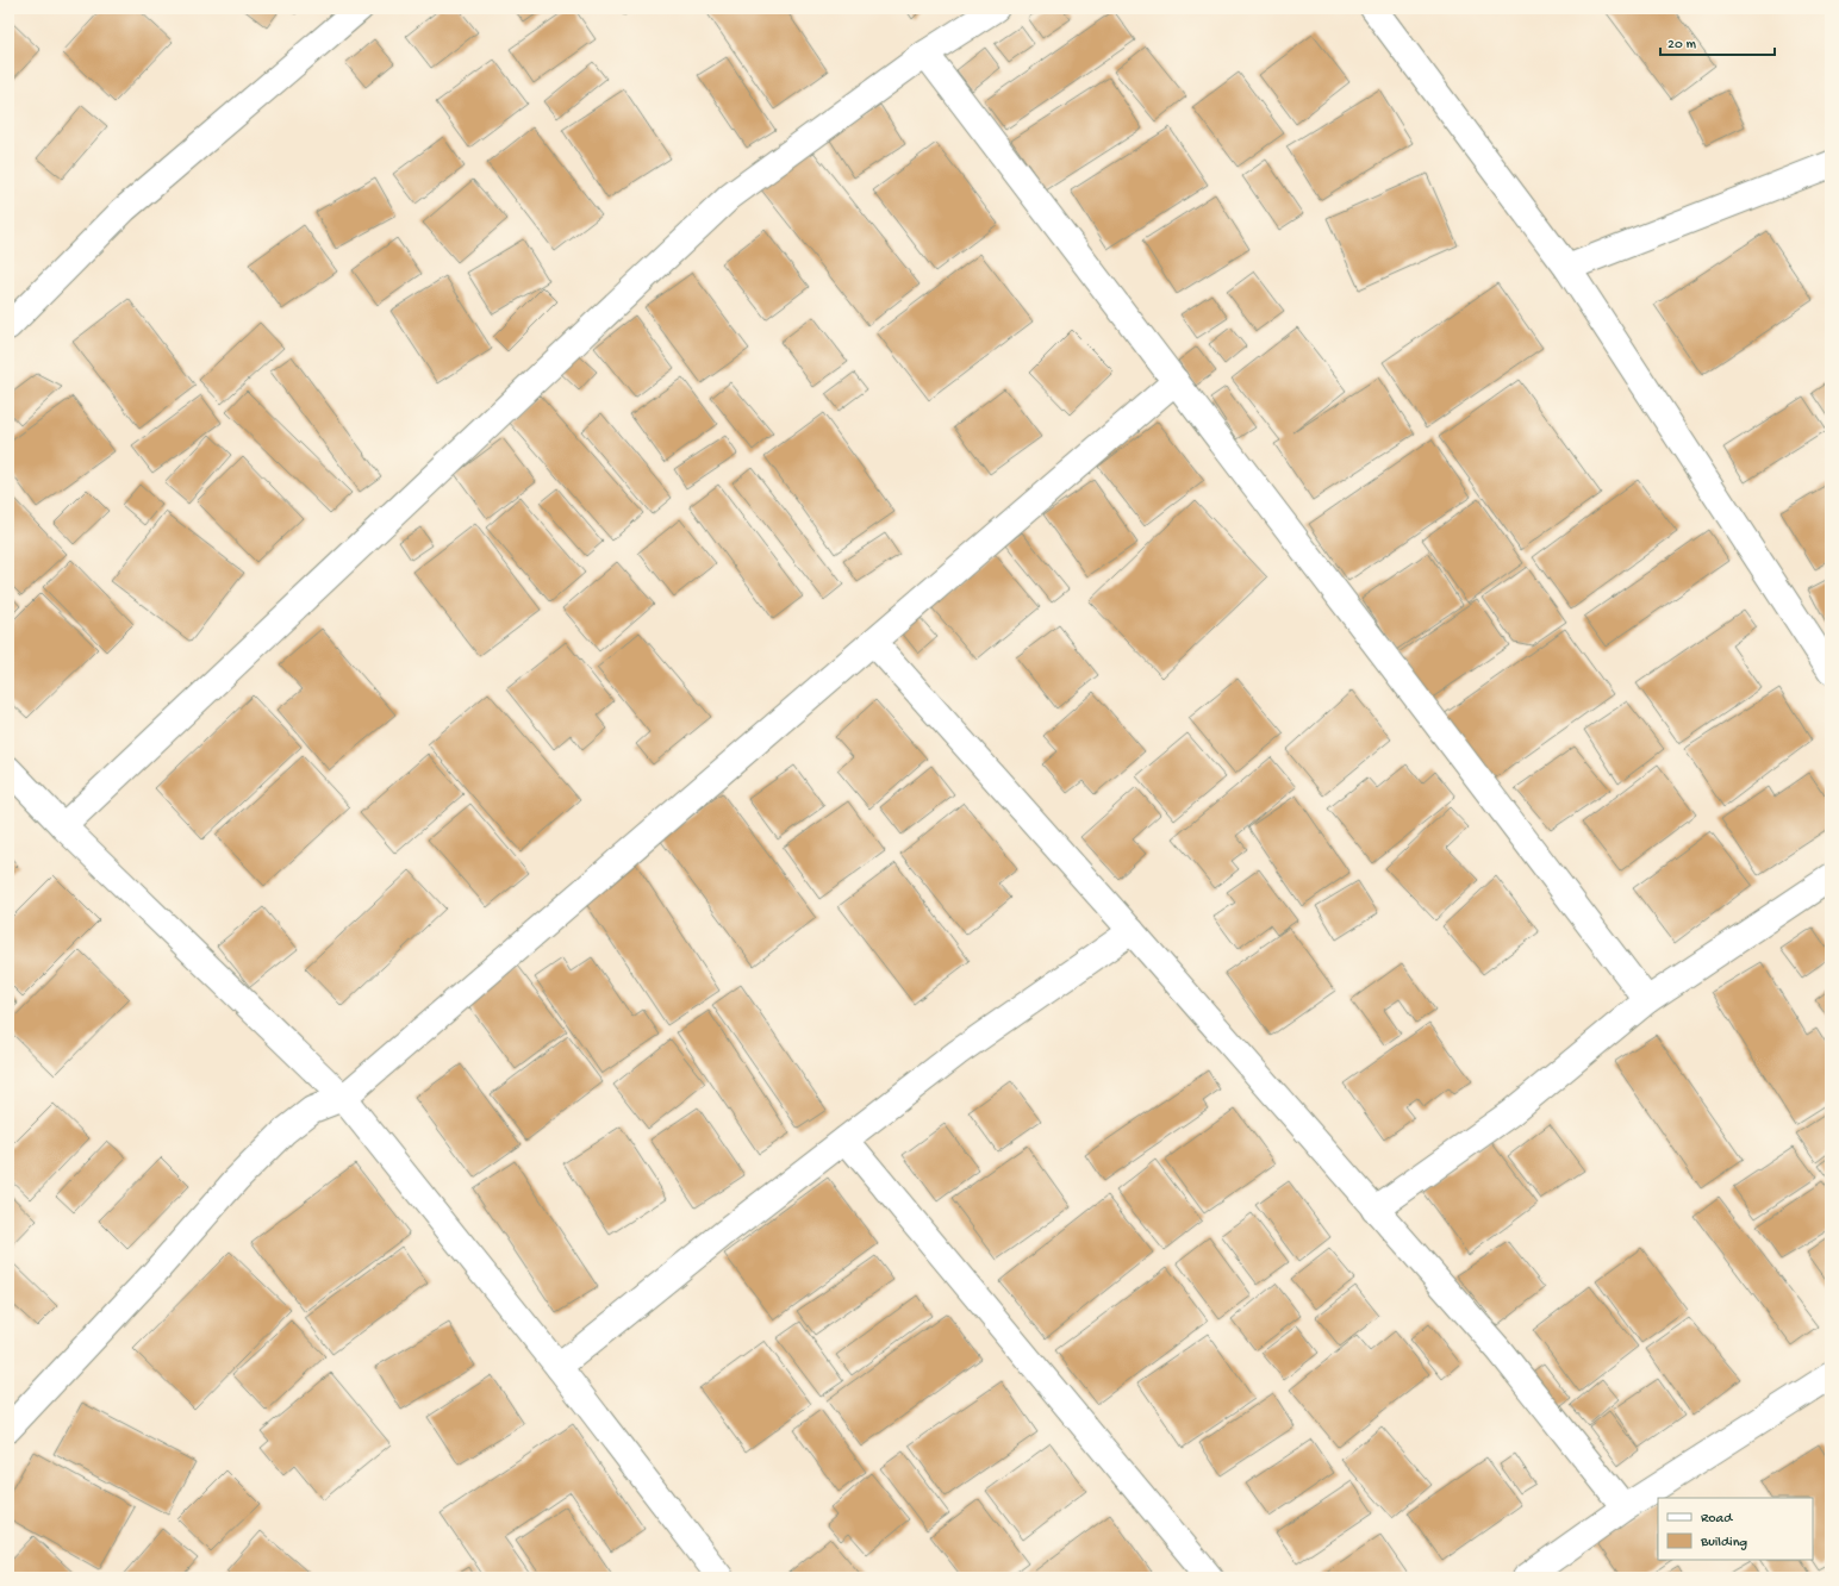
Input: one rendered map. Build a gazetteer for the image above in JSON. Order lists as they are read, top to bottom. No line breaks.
{"legend":["Road","Building"],"scale_bar":"20 m"}
